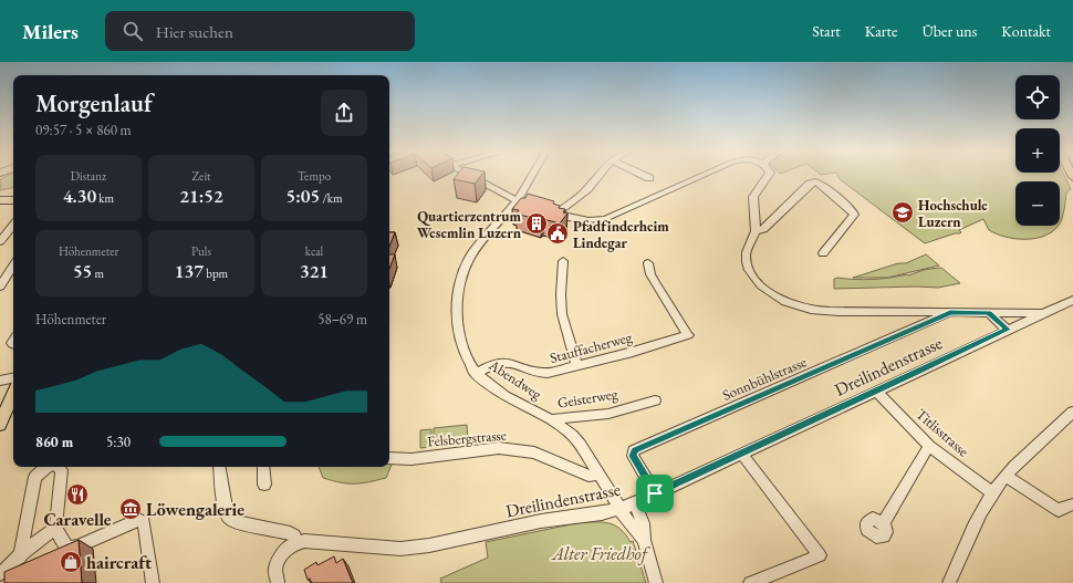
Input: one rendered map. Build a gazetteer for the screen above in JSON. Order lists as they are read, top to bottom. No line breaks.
{"streets":{"street":["Stauffacherweg","Dreilindenstrasse","Sonnbühlstrasse","Abendweg","Geisterweg","Titlisstrasse","Felsbergstrasse"]},"crossings":[["Stauffacherweg","Abendweg"],["Dreilindenstrasse","Sonnbühlstrasse"],["Dreilindenstrasse","Abendweg"],["Dreilindenstrasse","Titlisstrasse"],["Abendweg","Geisterweg"],["Abendweg","Felsbergstrasse"]],"parks":["Alter Friedhof"],"places":{"school or university":["Hochschule Luzern"],"building":["Quartierzentrum Wesemlin Luzern"],"public building":["Pfadfinderheim Lindegar"],"restaurant":["Caravelle"],"museum":["Löwengalerie"],"shop":["haircraft"]},"page":{"header":"Milers","search":"Hier suchen","nav":["Start","Karte","Über uns","Kontakt"],"map_buttons":["+","−"],"heading":["Morgenlauf","09:57 · 5 × 860 m"],"stats":[["Distanz","4.30 km"],["Zeit","21:52"],["Tempo","5:05 /km"],["Höhenmeter","55 m"],["Puls","137 bpm"],["kcal","321"]],"chart":["Höhenmeter","58–69 m"],"list":[{"name":"860 m","note":"5:30"}]}}
